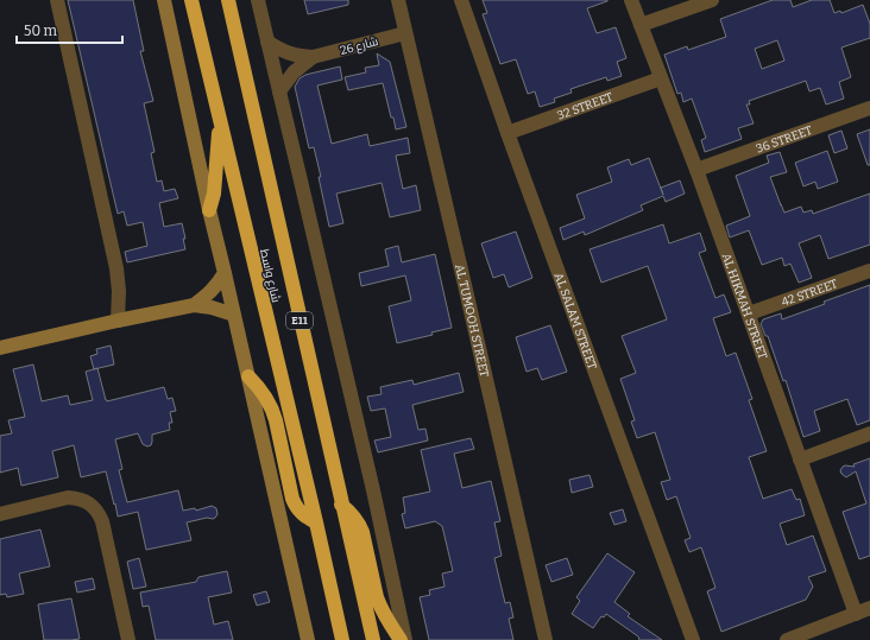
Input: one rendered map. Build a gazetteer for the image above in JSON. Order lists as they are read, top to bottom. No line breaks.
{"streets":{"highway":["شارع واسط","E11"],"street":["شارع 26","32 STREET","36 STREET","42 STREET","AL HIKMAH STREET","AL TUMOOH STREET","AL SALAM STREET"]},"crossings":[["شارع 26","AL TUMOOH STREET"],["32 STREET","AL HIKMAH STREET"],["32 STREET","AL SALAM STREET"],["36 STREET","AL HIKMAH STREET"],["42 STREET","AL HIKMAH STREET"]],"scale_bar":"50 m"}
